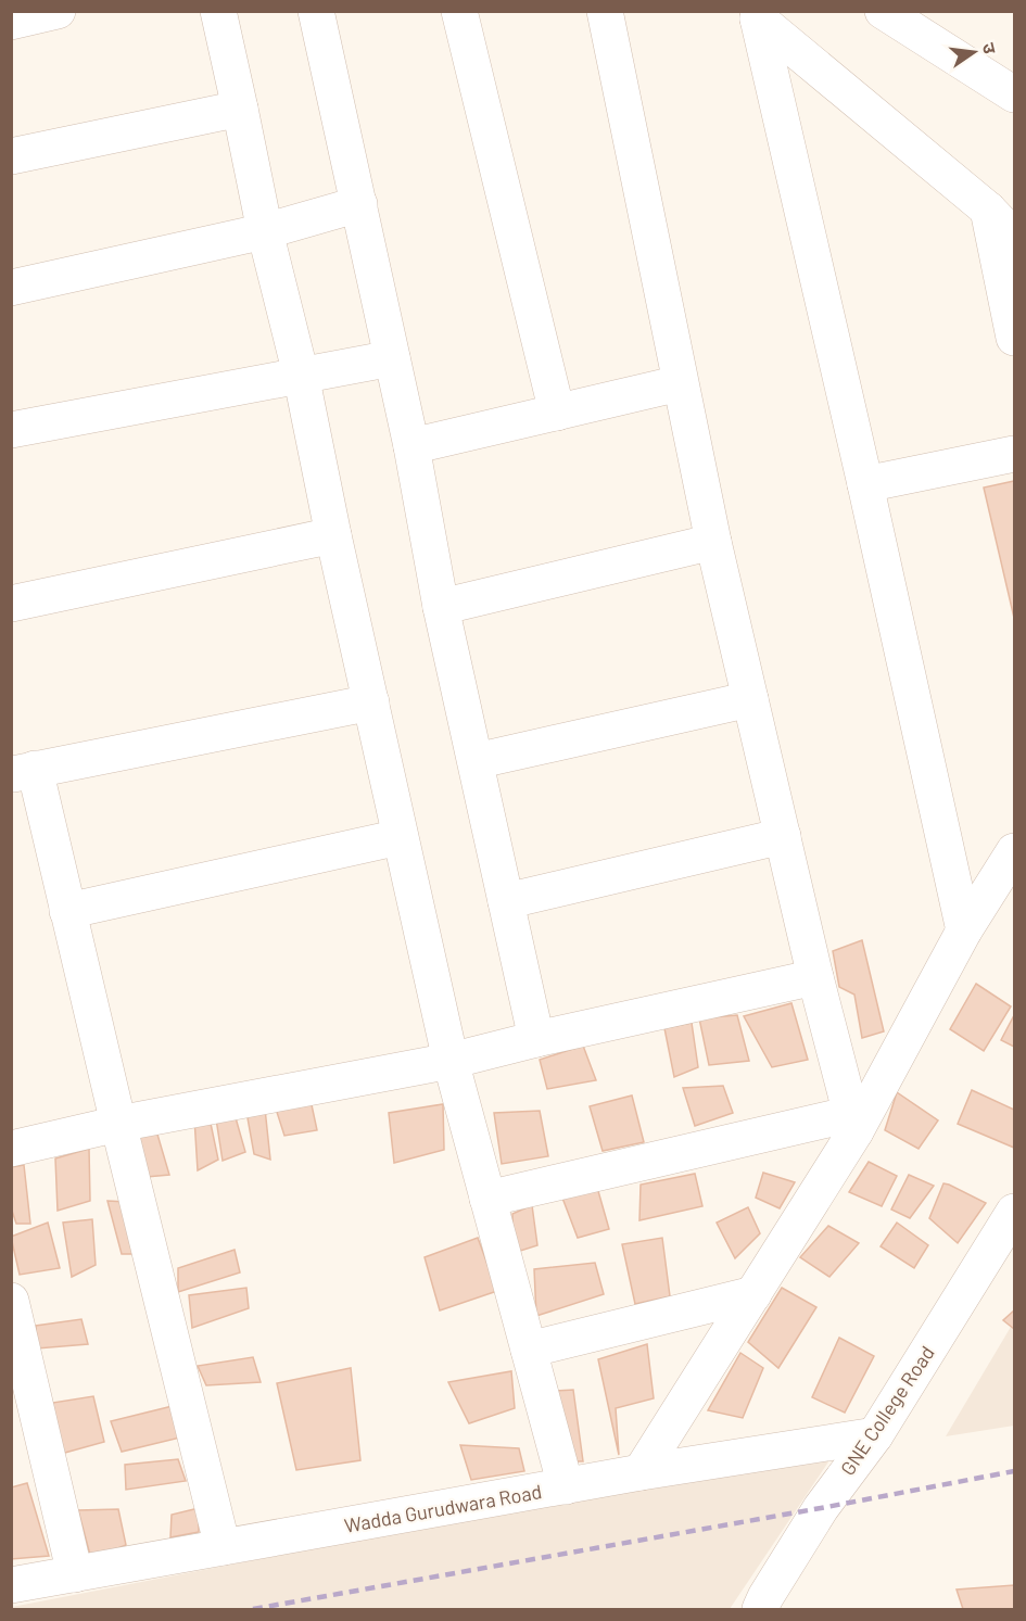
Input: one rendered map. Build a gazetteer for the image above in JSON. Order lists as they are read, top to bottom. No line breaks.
{"streets":{"street":["GNE College Road","Wadda Gurudwara Road"]},"crossings":[["GNE College Road","Wadda Gurudwara Road"]],"north":"right"}
